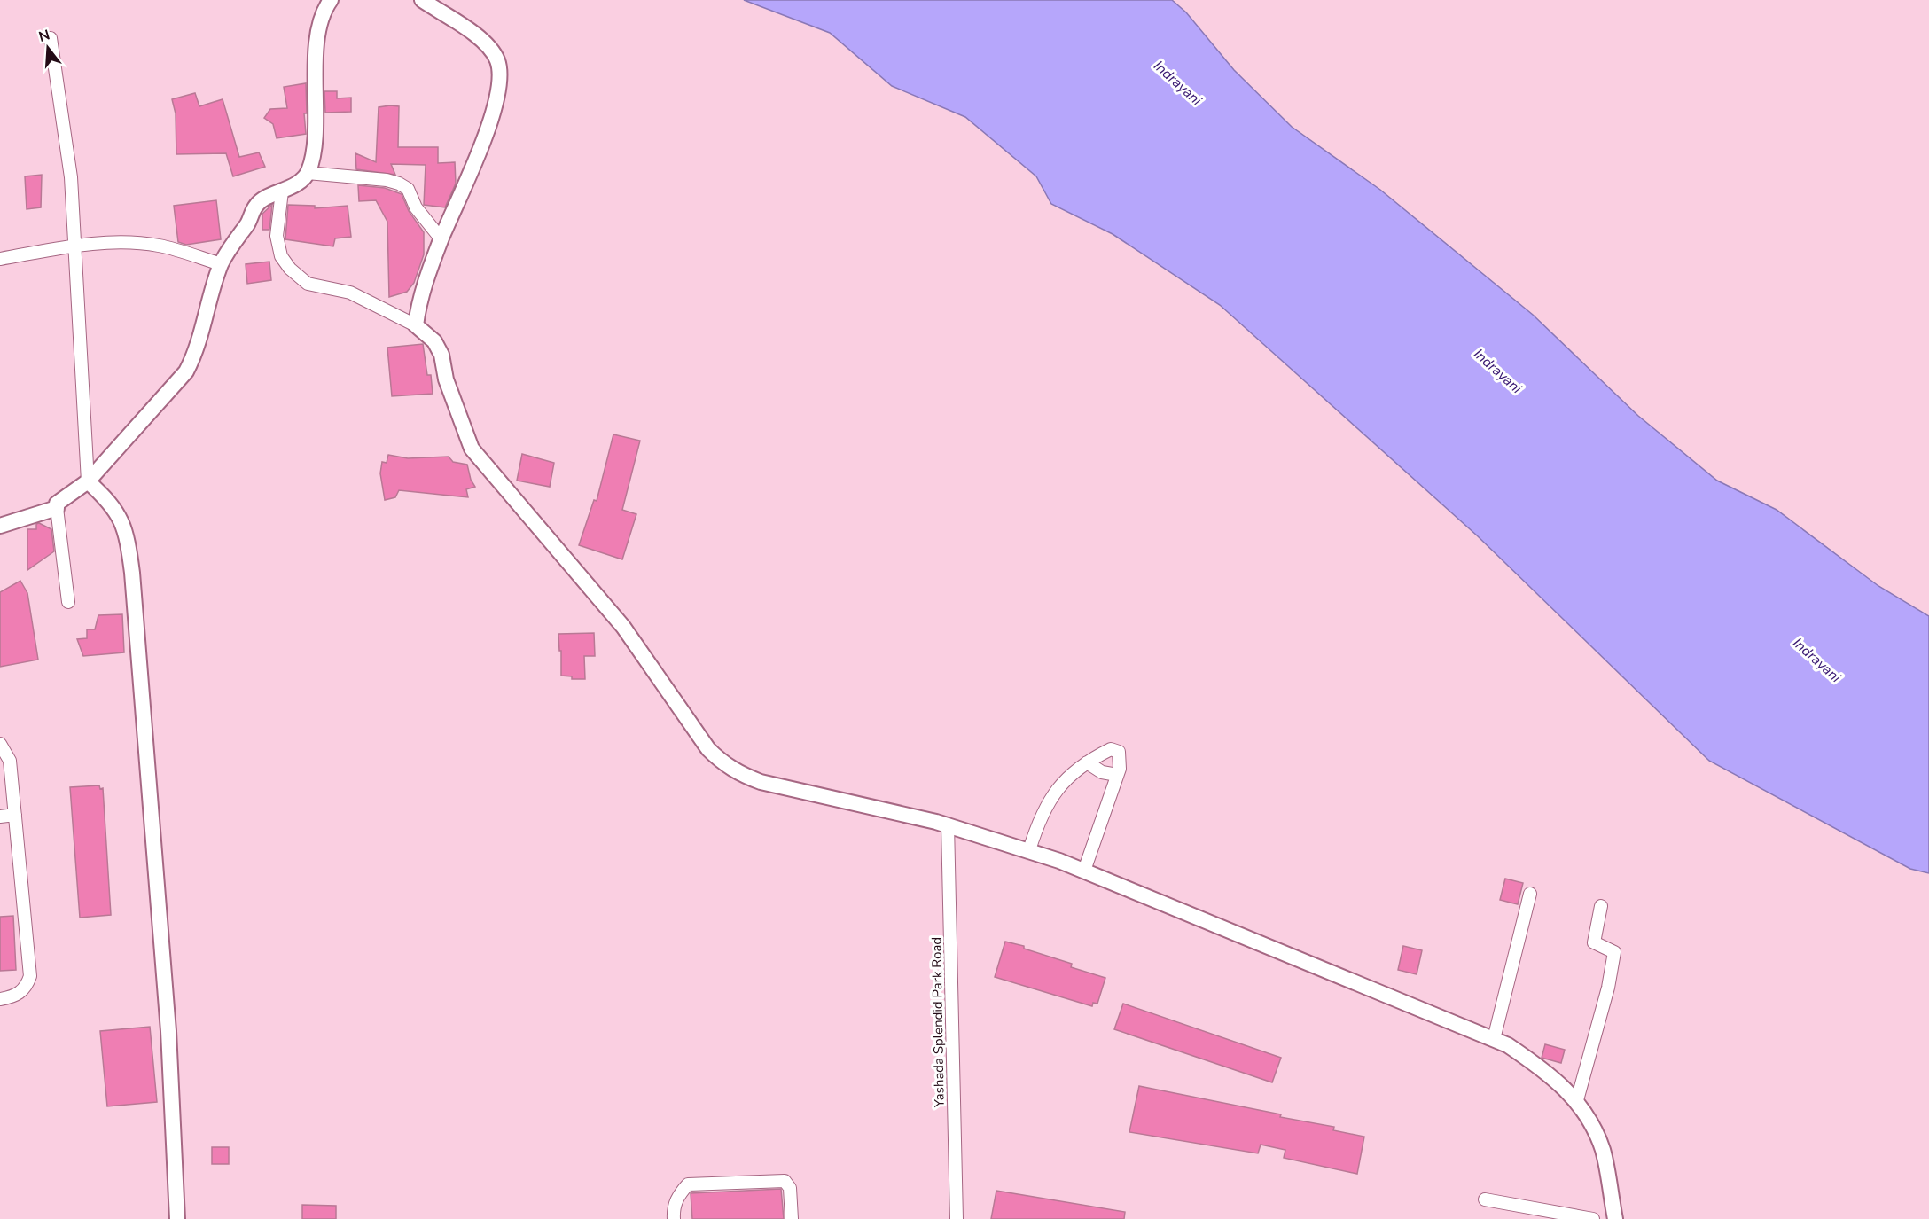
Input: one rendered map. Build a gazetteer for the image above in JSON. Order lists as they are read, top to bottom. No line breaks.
{"streets":{"street":["Yashada Splendid Park Road"]},"water":["Indrayani"],"north":"top"}
